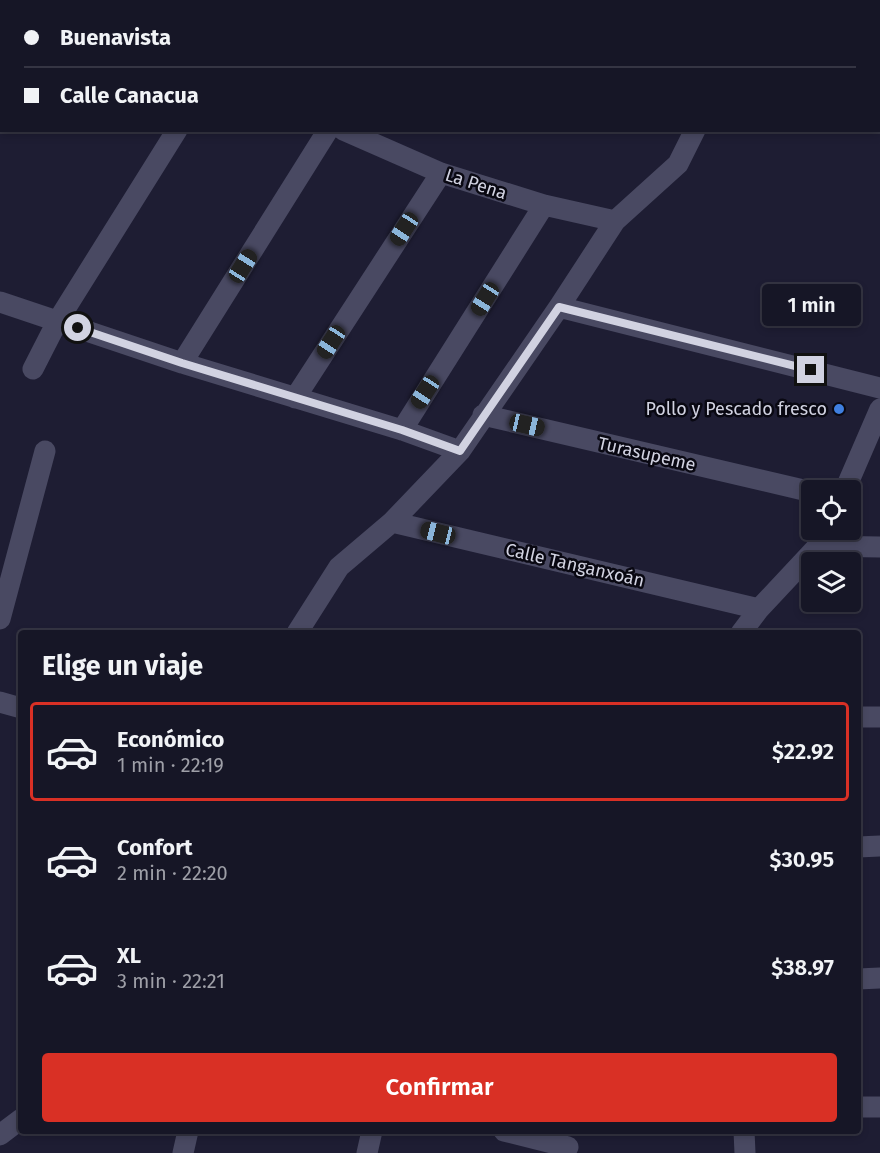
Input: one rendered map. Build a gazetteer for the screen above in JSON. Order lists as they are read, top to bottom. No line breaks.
{"streets":{"street":["La Pena","Turasupeme","Calle Tanganxoán"]},"places":["Pollo y Pescado fresco"],"page":{"banner":["Buenavista","Calle Canacua"],"bubble":"1 min","heading":"Elige un viaje","list":[{"name":"Económico","note":"1 min · 22:19","value":"$22.92"},{"name":"Confort","note":"2 min · 22:20","value":"$30.95"},{"name":"XL","note":"3 min · 22:21","value":"$38.97"}],"buttons":"Confirmar"}}
